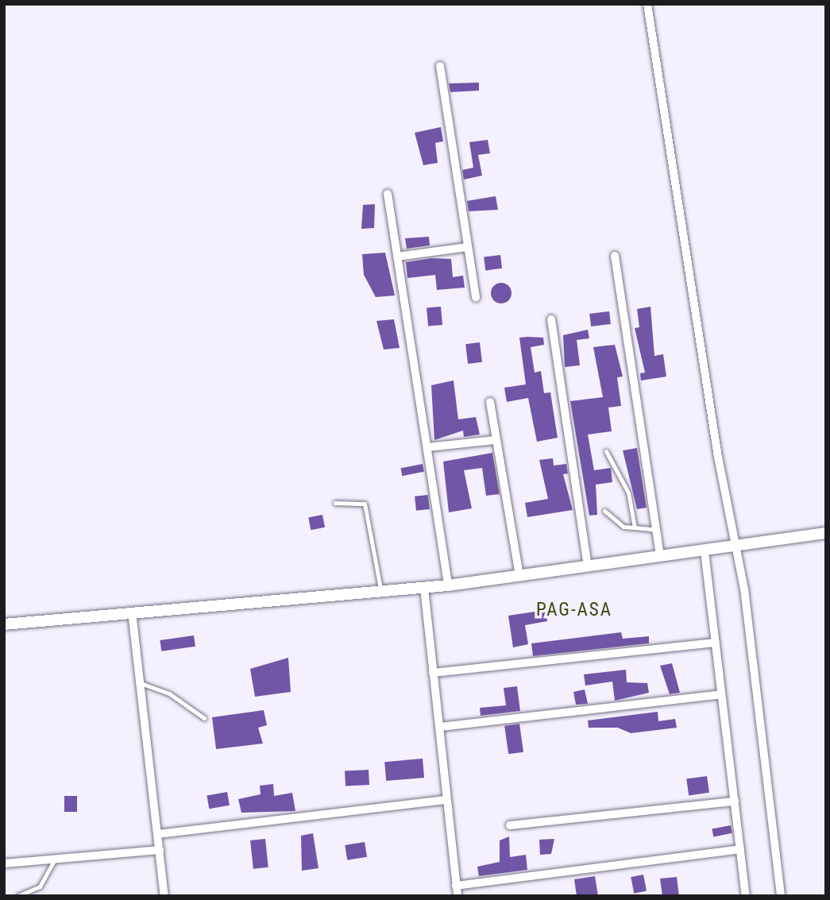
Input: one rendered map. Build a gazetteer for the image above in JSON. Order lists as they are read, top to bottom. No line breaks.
{"districts":["PAG-ASA"]}
